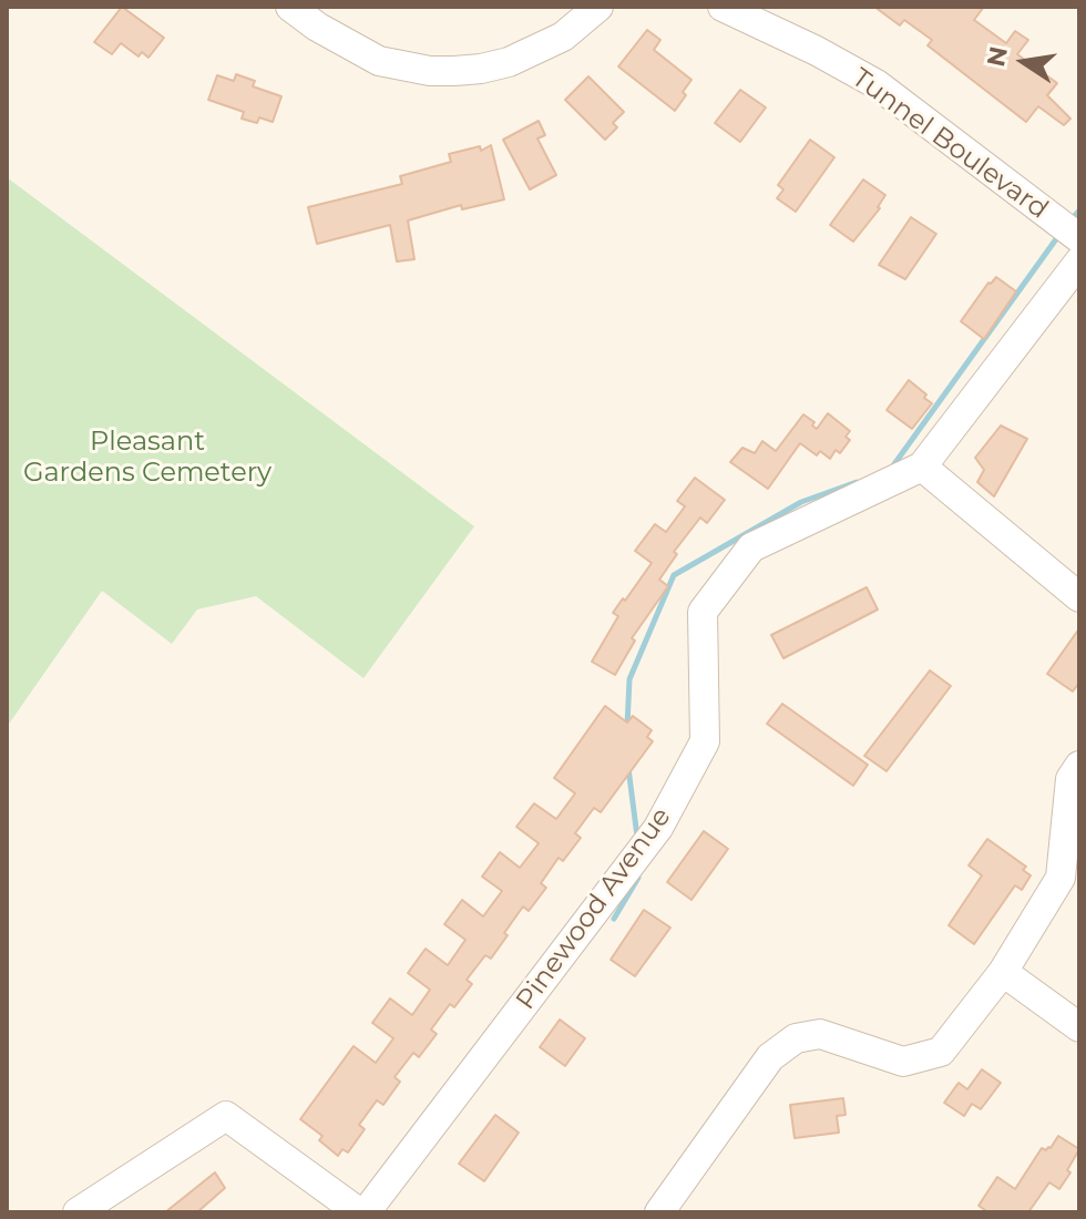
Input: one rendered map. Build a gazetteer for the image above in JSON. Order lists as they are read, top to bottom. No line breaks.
{"streets":{"street":["Tunnel Boulevard","Pinewood Avenue"]},"parks":["Pleasant Gardens Cemetery"],"north":"left"}
